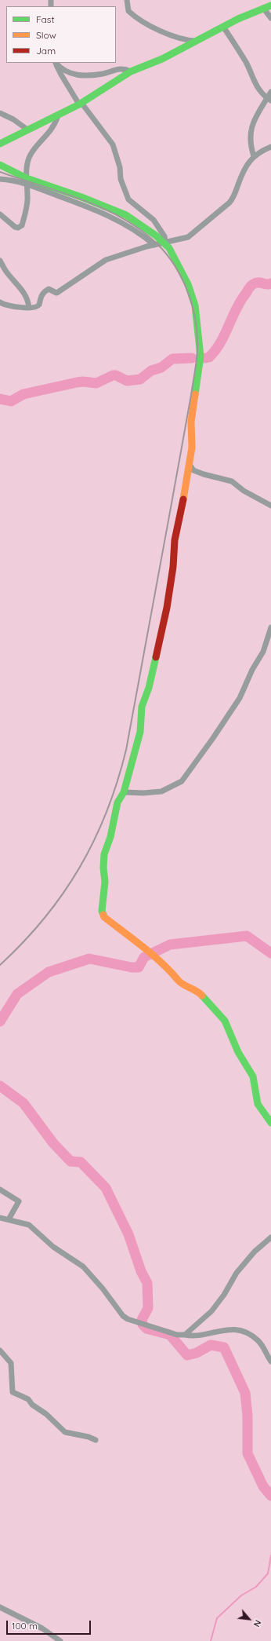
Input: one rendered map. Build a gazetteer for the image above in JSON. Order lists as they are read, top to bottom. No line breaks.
{"legend":["Fast","Slow","Jam"],"scale_bar":"100 m","north":"bottom right"}
